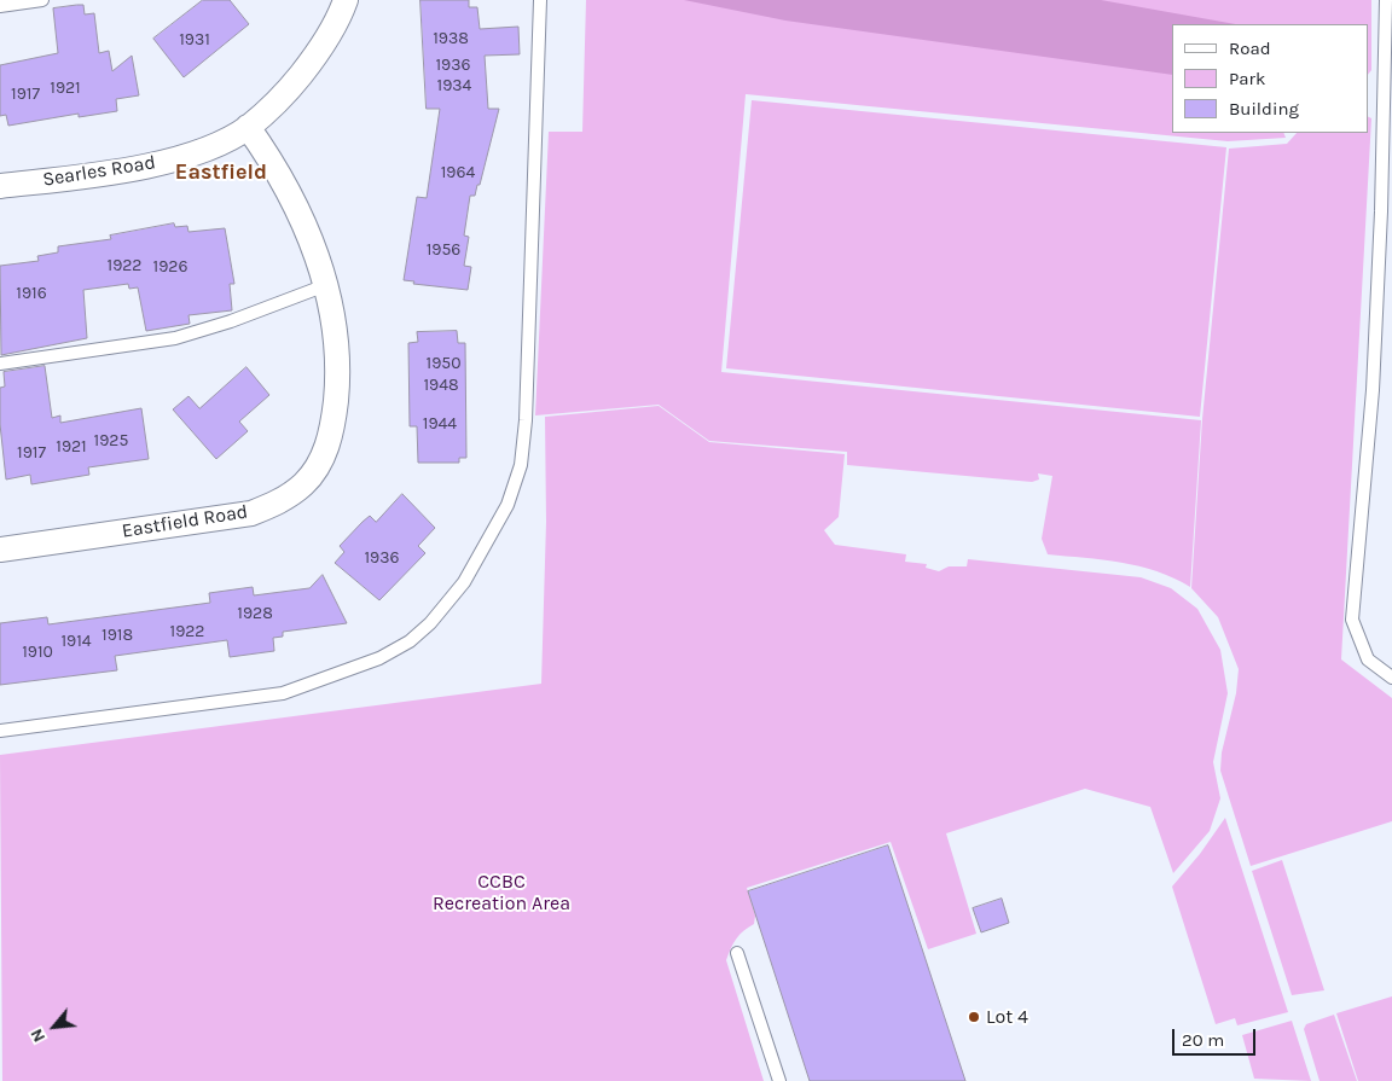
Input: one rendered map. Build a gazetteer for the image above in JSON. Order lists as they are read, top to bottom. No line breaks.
{"streets":{"street":["Searles Road","Eastfield Road"]},"crossings":[["Searles Road","Eastfield Road"]],"districts":["Eastfield"],"parks":["CCBC Recreation Area"],"places":["Lot 4"],"house_numbers":["1938","1931","1936","1934","1921","1917","1964","1956","1922","1926","1916","1950","1948","1944","1925","1921","1917","1936","1928","1922","1918","1914","1910"],"legend":["Road","Park","Building"],"scale_bar":"20 m","north":"bottom left"}
